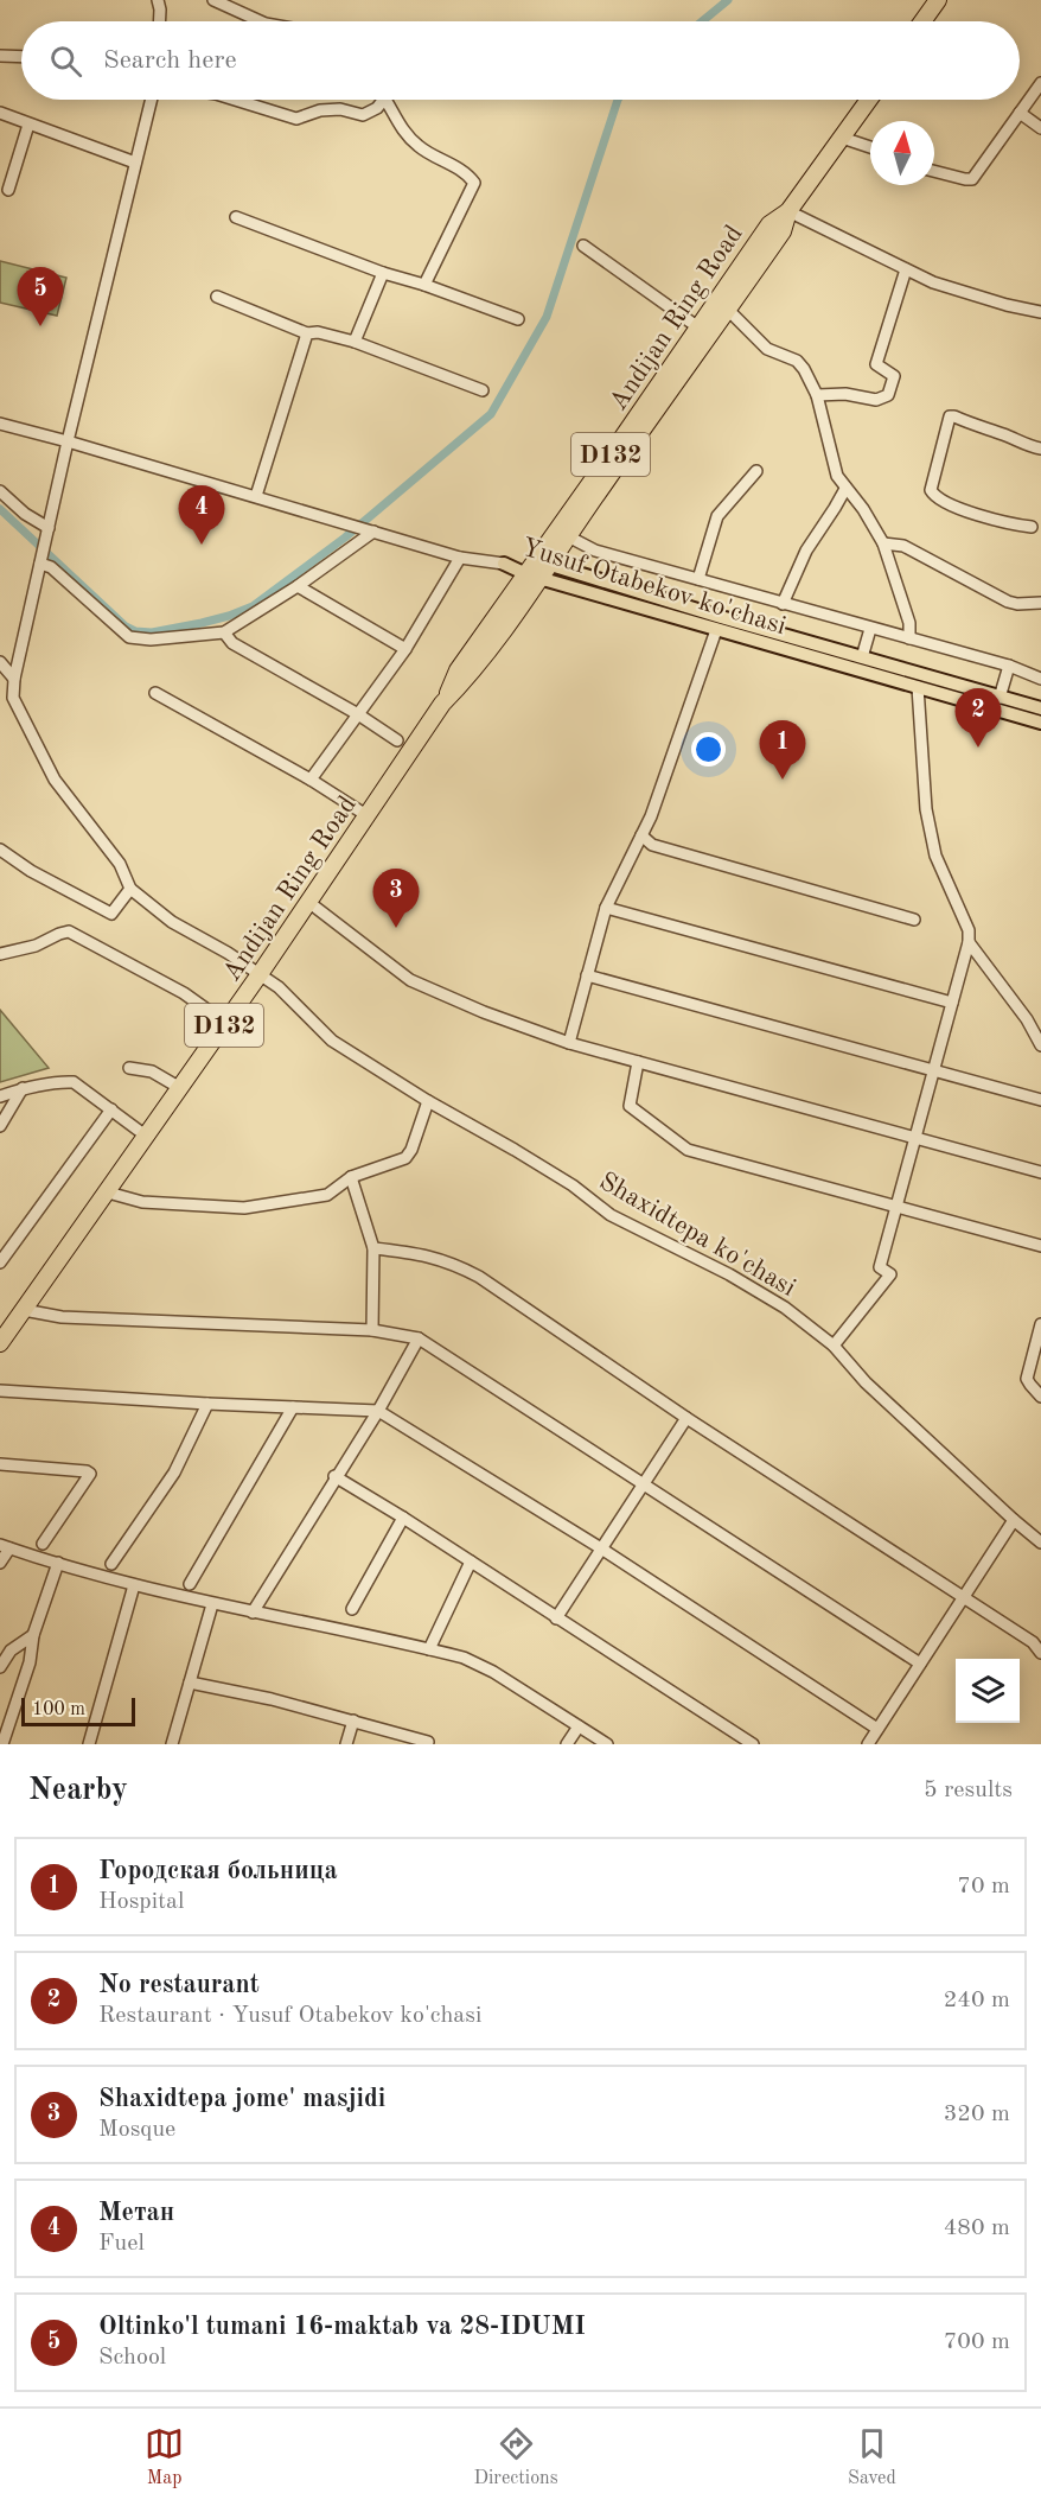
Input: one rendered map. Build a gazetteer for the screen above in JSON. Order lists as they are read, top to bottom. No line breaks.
{"streets":{"highway":["Andijan Ring Road","D132"],"main road":["Yusuf Otabekov ko'chasi"],"street":["Shaxidtepa ko'chasi"]},"crossings":[["Andijan Ring Road","Yusuf Otabekov ko'chasi"],["Andijan Ring Road","Shaxidtepa ko'chasi"]],"scale_bar":"100 m","north":"top","page":{"search":"Search here","pins":["5","4","2","1","3"],"scale":"100 m","heading":["Nearby","5 results"],"list":[{"mark":"1","name":"Городская больница","note":"Hospital","value":"70 m"},{"mark":"2","name":"No restaurant","note":"Restaurant · Yusuf Otabekov ko'chasi","value":"240 m"},{"mark":"3","name":"Shaxidtepa jome' masjidi","note":"Mosque","value":"320 m"},{"mark":"4","name":"Метан","note":"Fuel","value":"480 m"},{"mark":"5","name":"Oltinko'l tumani 16-maktab va 28-IDUMI","note":"School","value":"700 m"}],"nav":["Map","Directions","Saved"]}}
